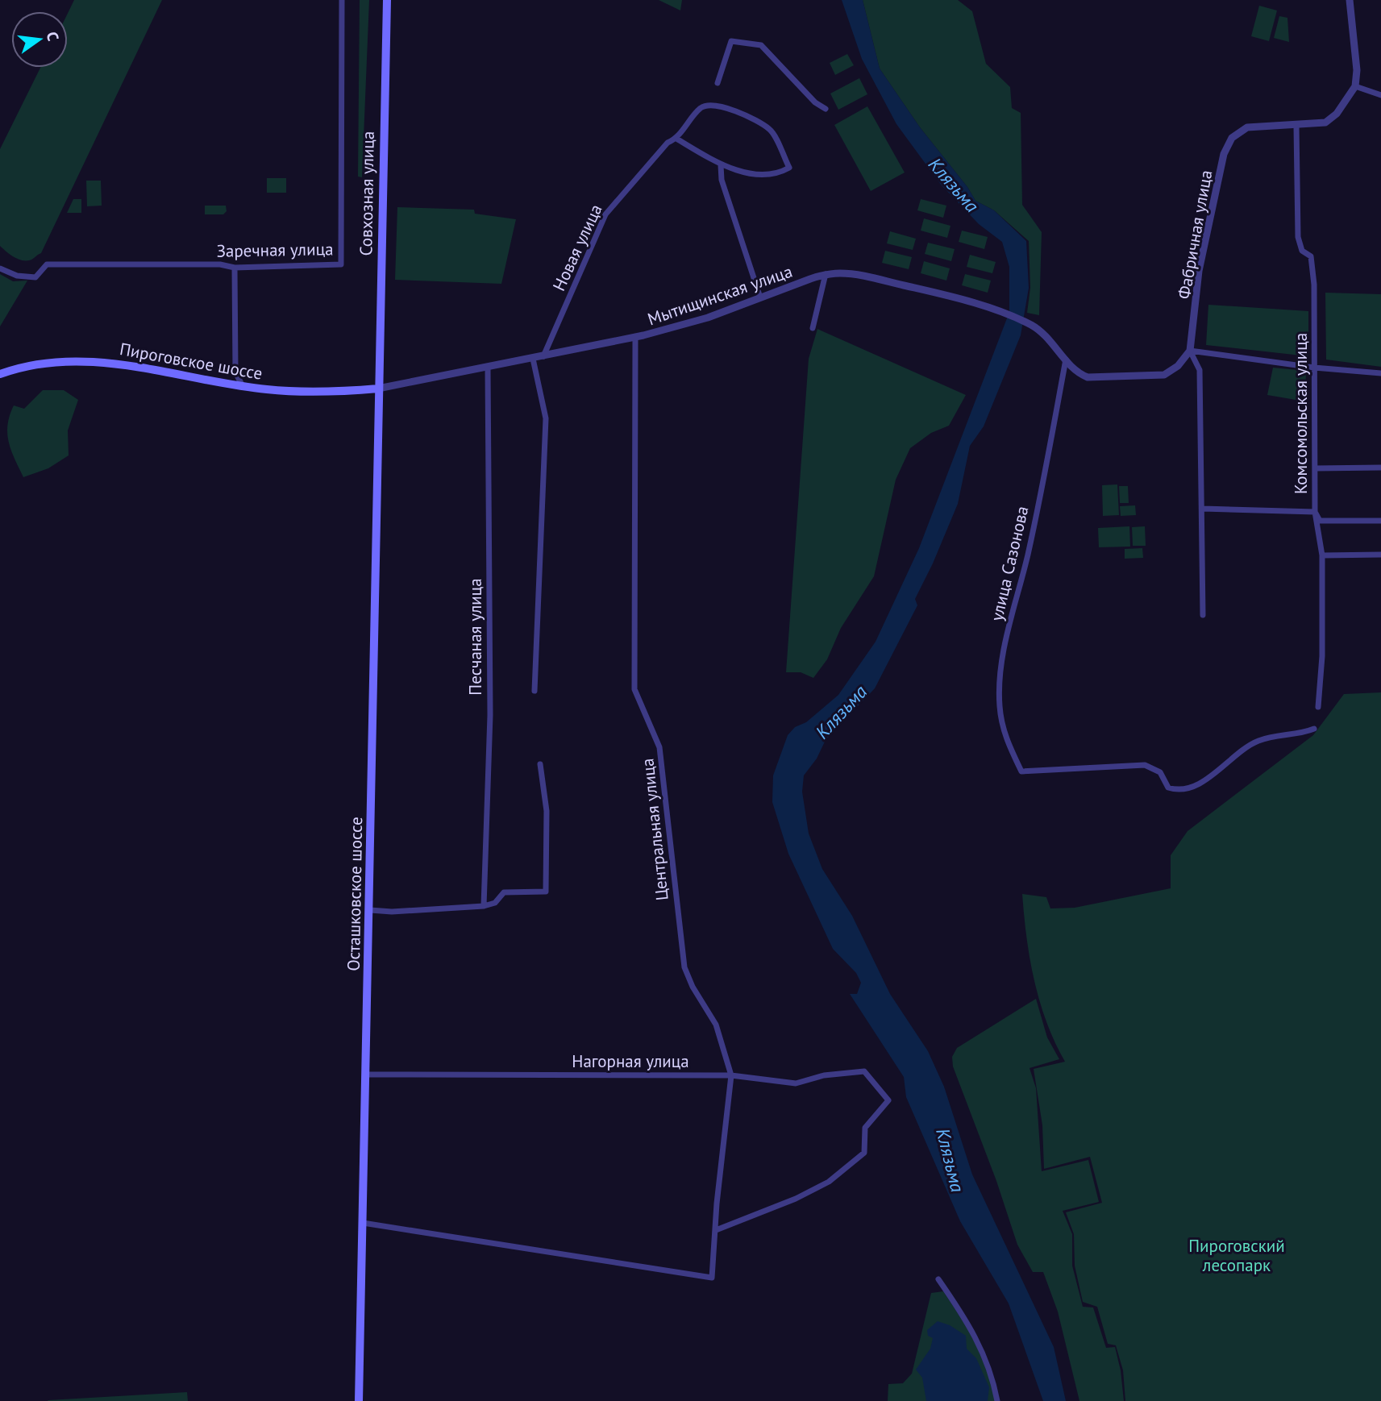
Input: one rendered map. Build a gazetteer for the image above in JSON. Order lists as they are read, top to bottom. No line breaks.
{"streets":{"main road":["Совхозная улица","Пироговское шоссе","Осташковское шоссе"],"street":["Фабричная улица","Новая улица","Заречная улица","Мытищинская улица","Комсомольская улица","улица Сазонова","Песчаная улица","Центральная улица","Нагорная улица"]},"crossings":[["Совхозная улица","Мытищинская улица"],["Совхозная улица","Пироговское шоссе"],["Совхозная улица","Осташковское шоссе"],["Фабричная улица","Комсомольская улица"],["Новая улица","Мытищинская улица"],["Мытищинская улица","Пироговское шоссе"],["Мытищинская улица","улица Сазонова"],["Мытищинская улица","Песчаная улица"],["Мытищинская улица","Центральная улица"],["Мытищинская улица","Осташковское шоссе"],["Пироговское шоссе","Осташковское шоссе"],["Центральная улица","Осташковское шоссе"],["Центральная улица","Нагорная улица"],["Осташковское шоссе","Нагорная улица"]],"water":["Клязьма"],"parks":["Пироговский лесопарк"],"north":"right"}
